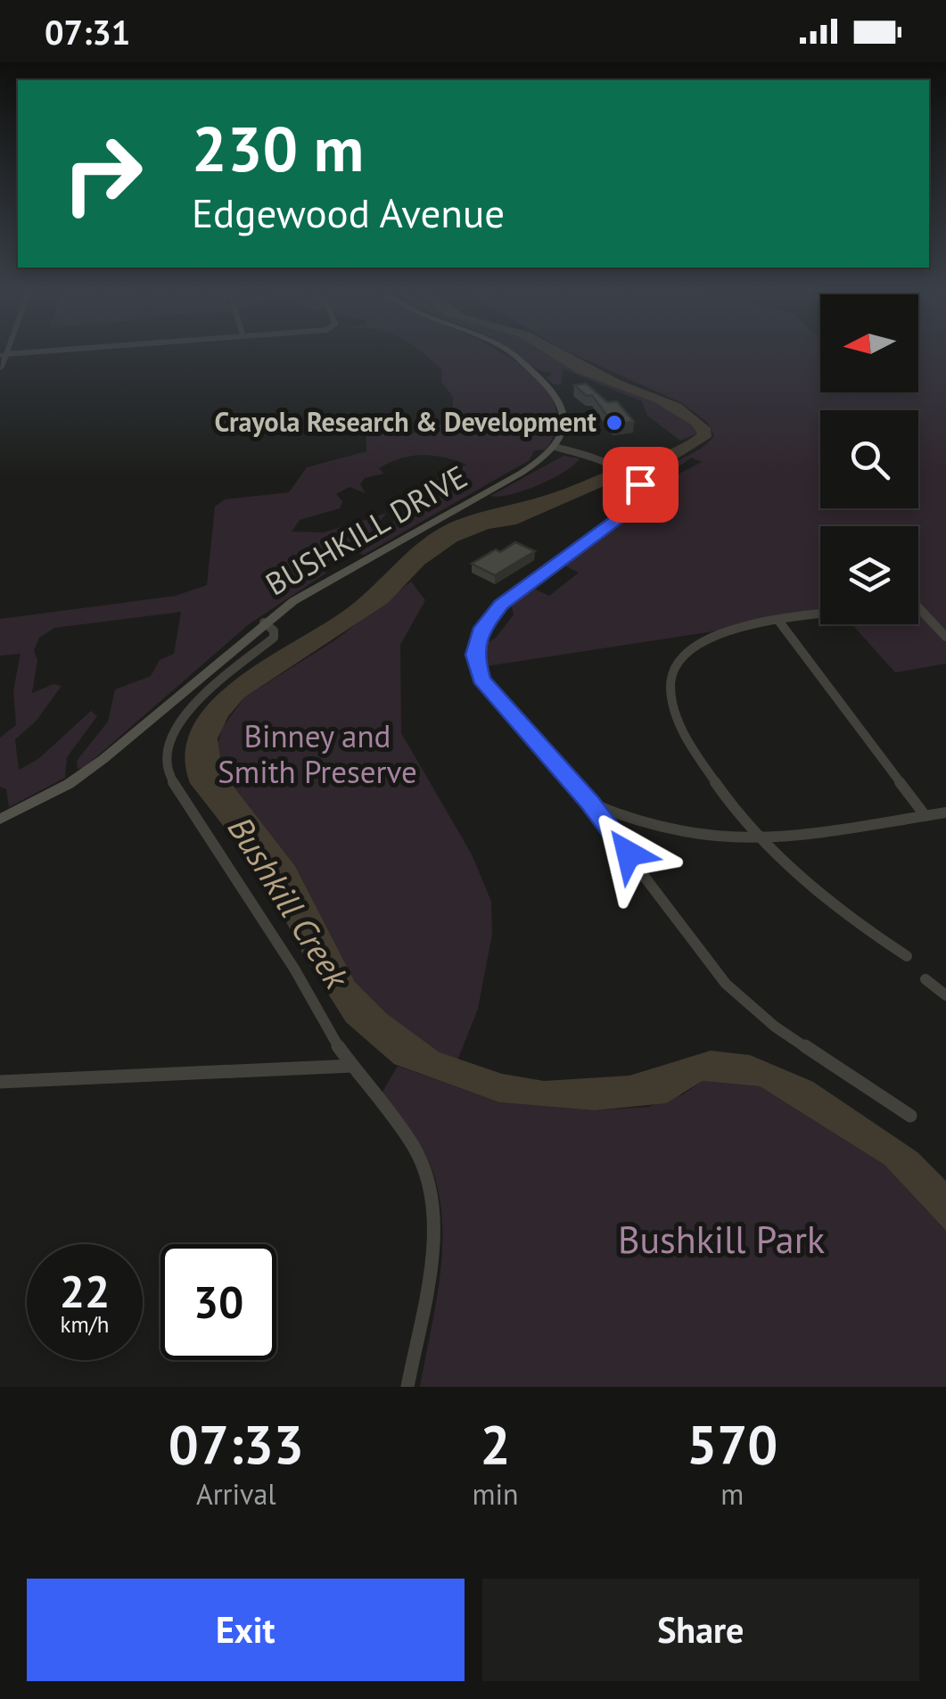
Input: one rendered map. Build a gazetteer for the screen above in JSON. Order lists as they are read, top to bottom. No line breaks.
{"streets":{"main road":["BUSHKILL DRIVE"]},"water":["Bushkill Creek"],"parks":["Binney and Smith Preserve","Bushkill Park"],"places":["Crayola Research & Development"],"north":"left","page":{"status":"07:31","turn":["230 m","Edgewood Avenue"],"speed":"22 km/h","limit":"30","eta":["07:33","Arrival","2","min","570","m"],"buttons":["Exit","Share"]}}
